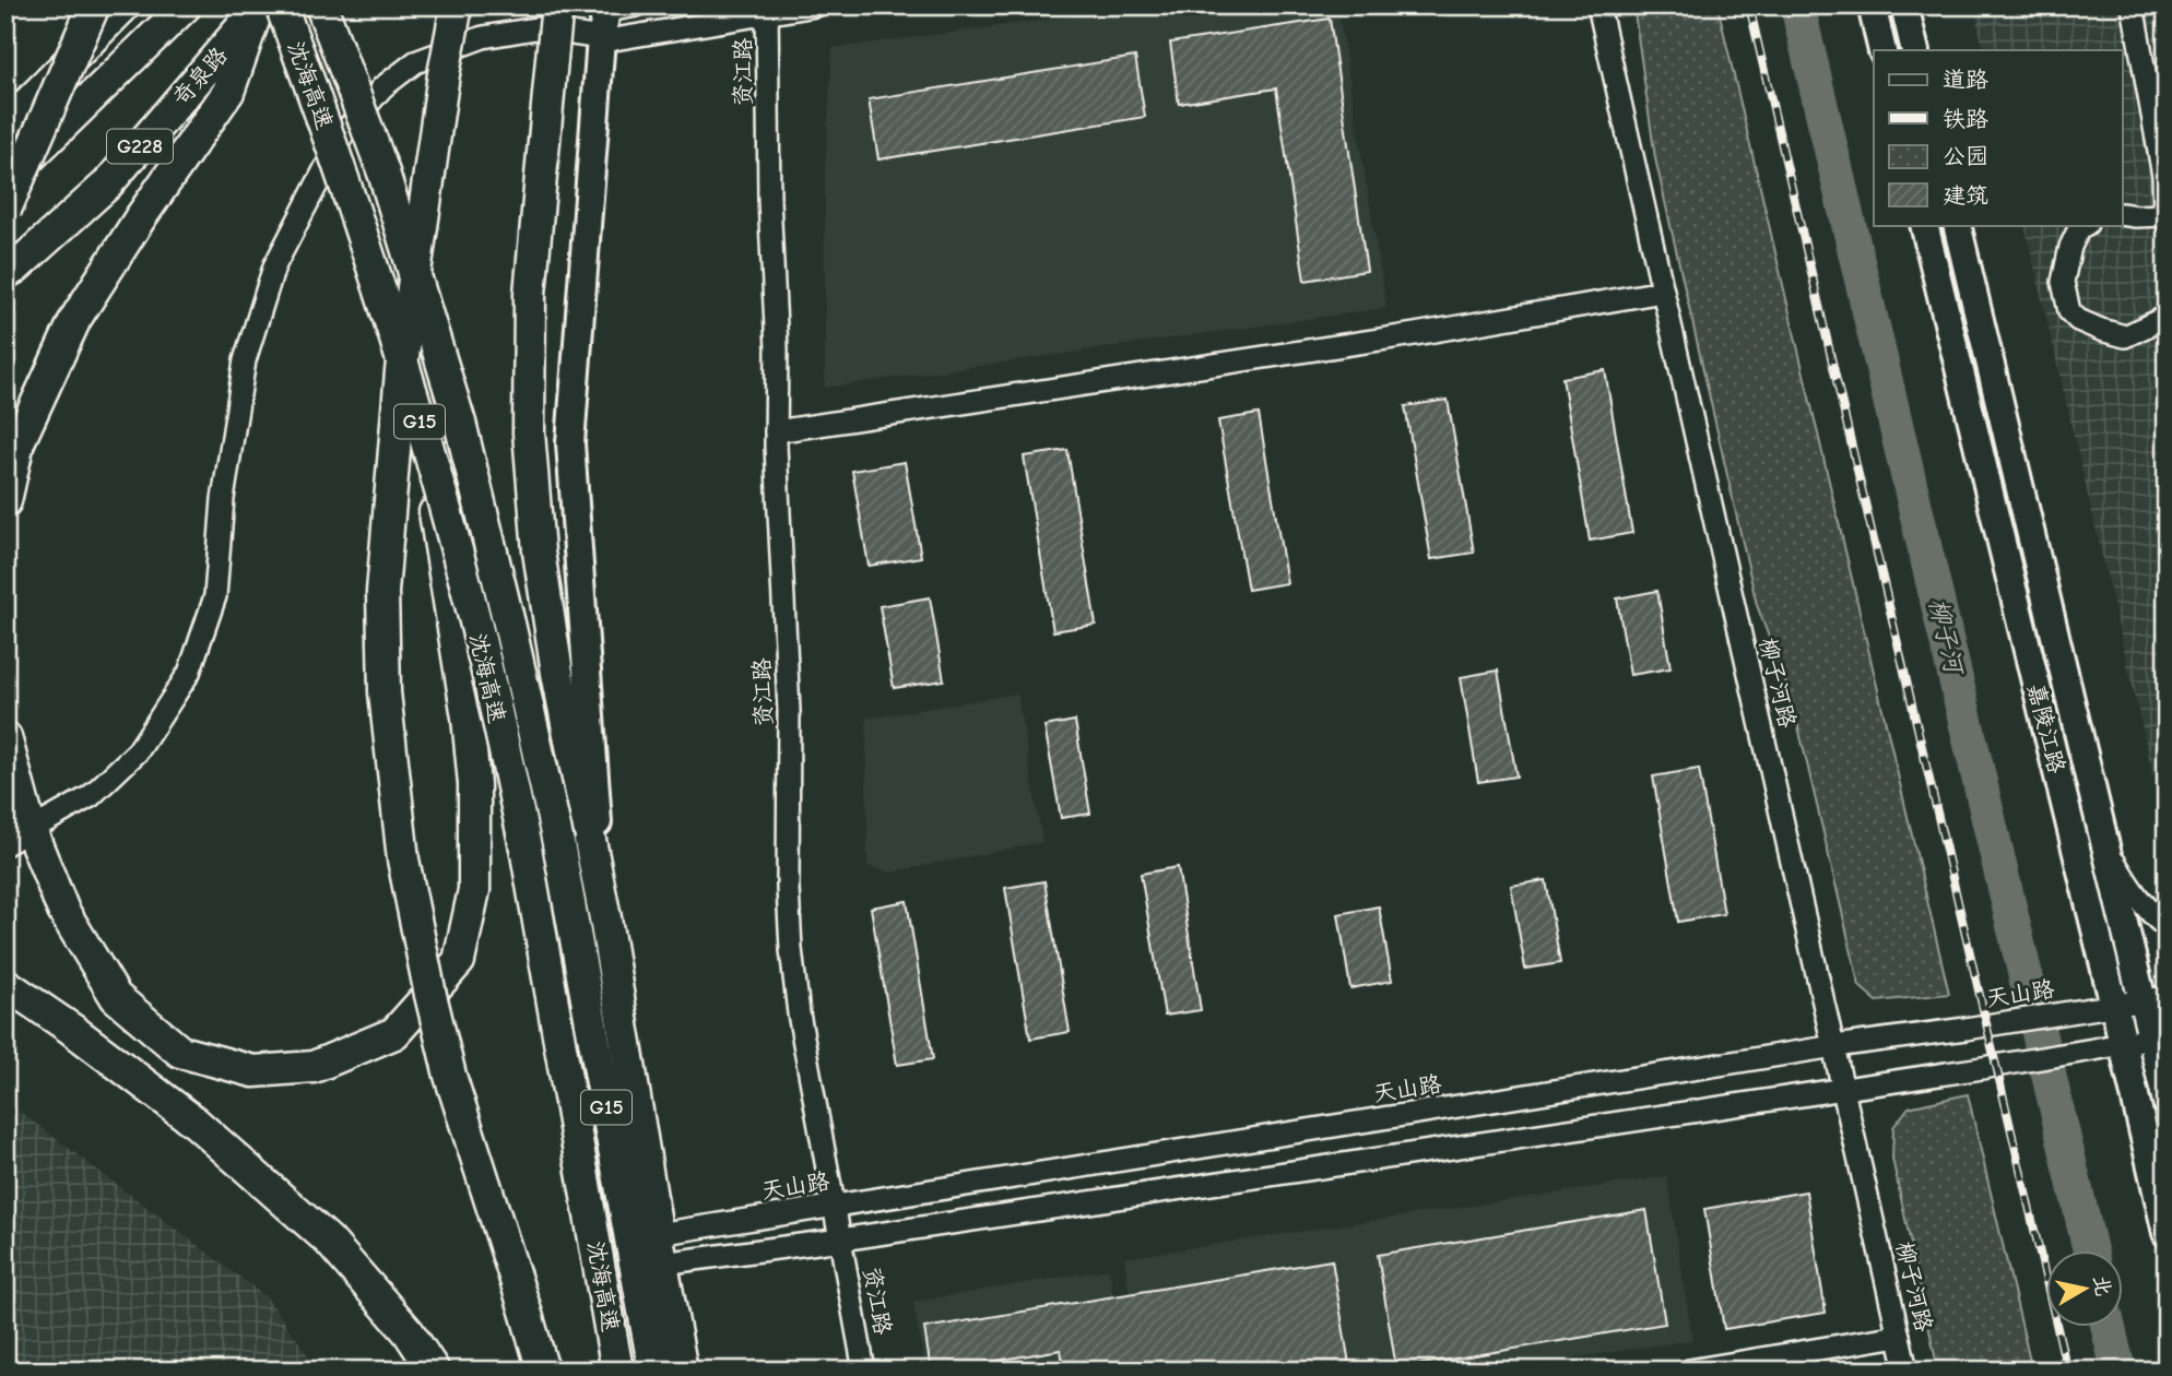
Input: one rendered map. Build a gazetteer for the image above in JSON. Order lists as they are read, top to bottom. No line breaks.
{"streets":{"highway":["奇泉路","沈海高速","G228","G15"],"main road":["嘉陵江路"],"street":["资江路","柳子河路","天山路"]},"crossings":[["资江路","天山路"],["奇泉路","沈海高速"],["柳子河路","天山路"],["嘉陵江路","天山路"]],"water":["柳子河"],"legend":["道路","铁路","公园","建筑"],"north":"right"}
